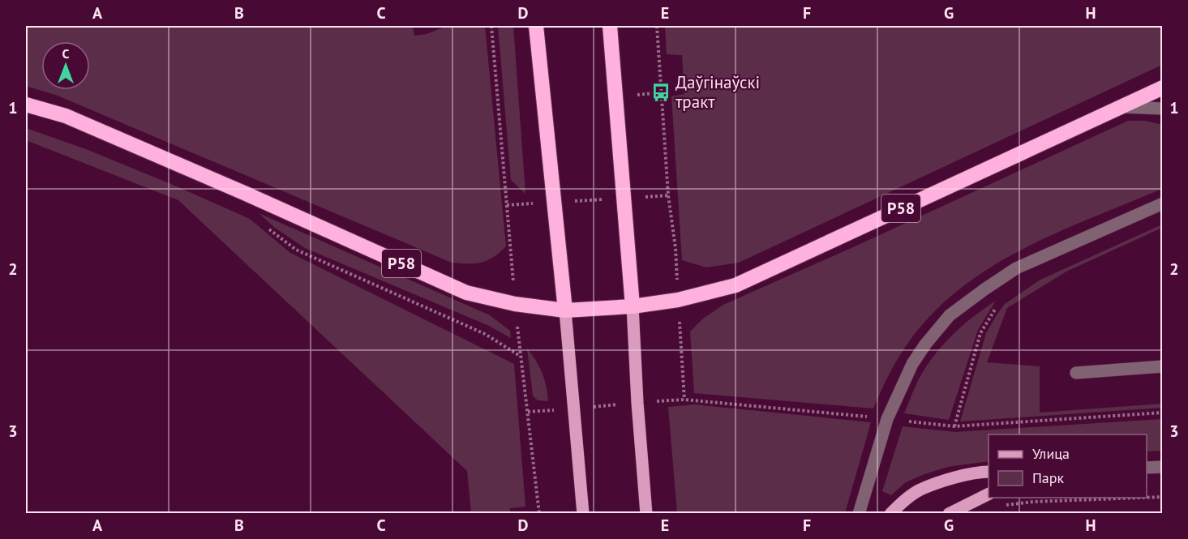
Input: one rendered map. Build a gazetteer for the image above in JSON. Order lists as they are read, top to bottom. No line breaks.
{"streets":{"highway":["Р58"]},"places":{"bus stop":["Даўгінаўскі тракт"]},"legend":["Улица","Парк"],"north":"top","grid":{"columns":["A","B","C","D","E","F","G","H"],"rows":["1","2","3"]}}
